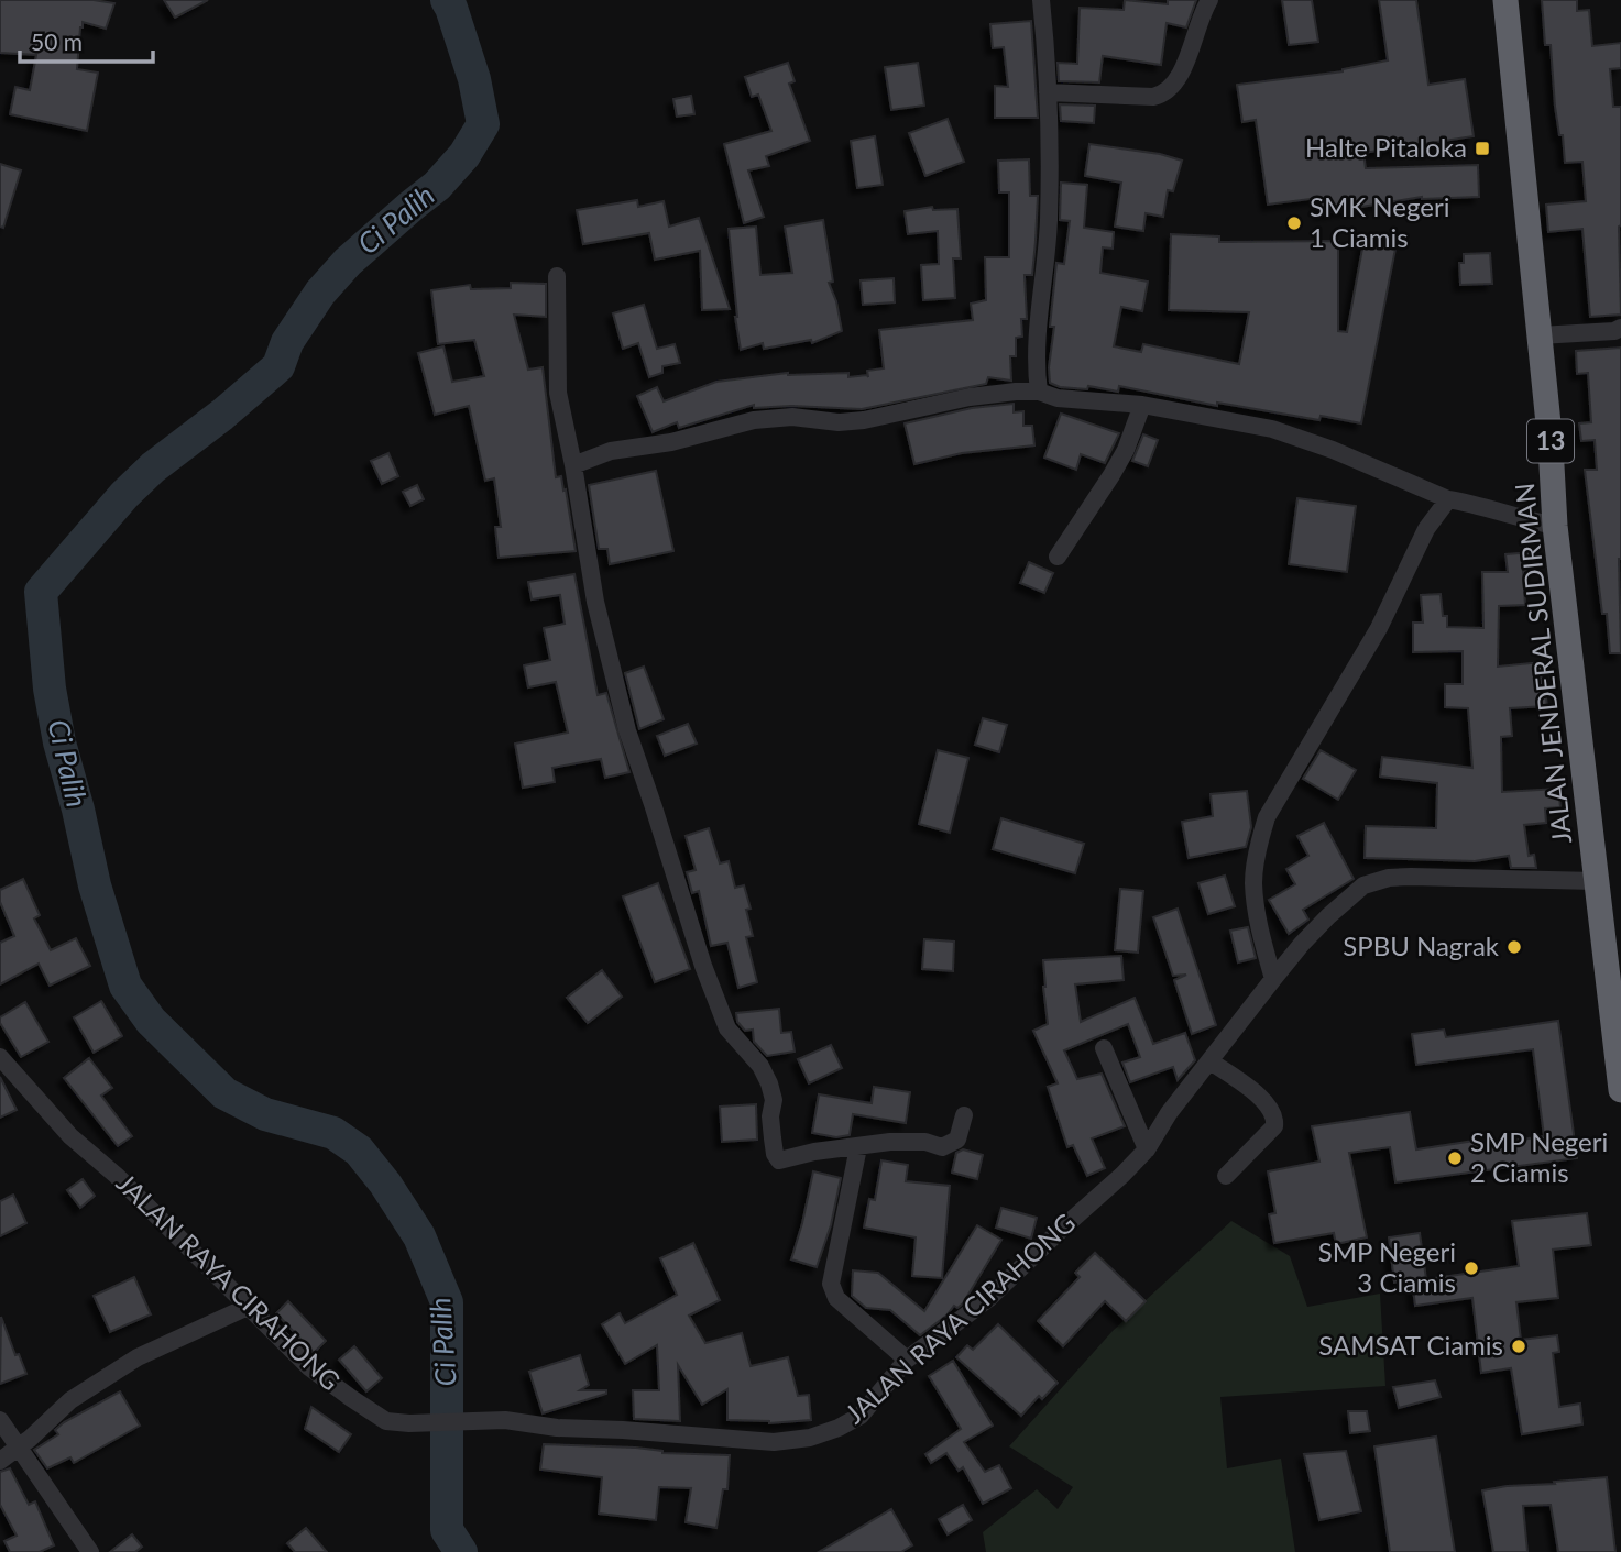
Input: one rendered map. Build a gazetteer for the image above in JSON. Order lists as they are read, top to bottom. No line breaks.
{"streets":{"highway":["13","JALAN JENDERAL SUDIRMAN"],"street":["JALAN RAYA CIRAHONG"]},"crossings":[["JALAN JENDERAL SUDIRMAN","JALAN RAYA CIRAHONG"]],"water":["Ci Palih"],"places":{"transit":["Halte Pitaloka"],"other":["SMK Negeri 1 Ciamis","SPBU Nagrak","SMP Negeri 2 Ciamis","SMP Negeri 3 Ciamis","SAMSAT Ciamis"]},"scale_bar":"50 m"}
